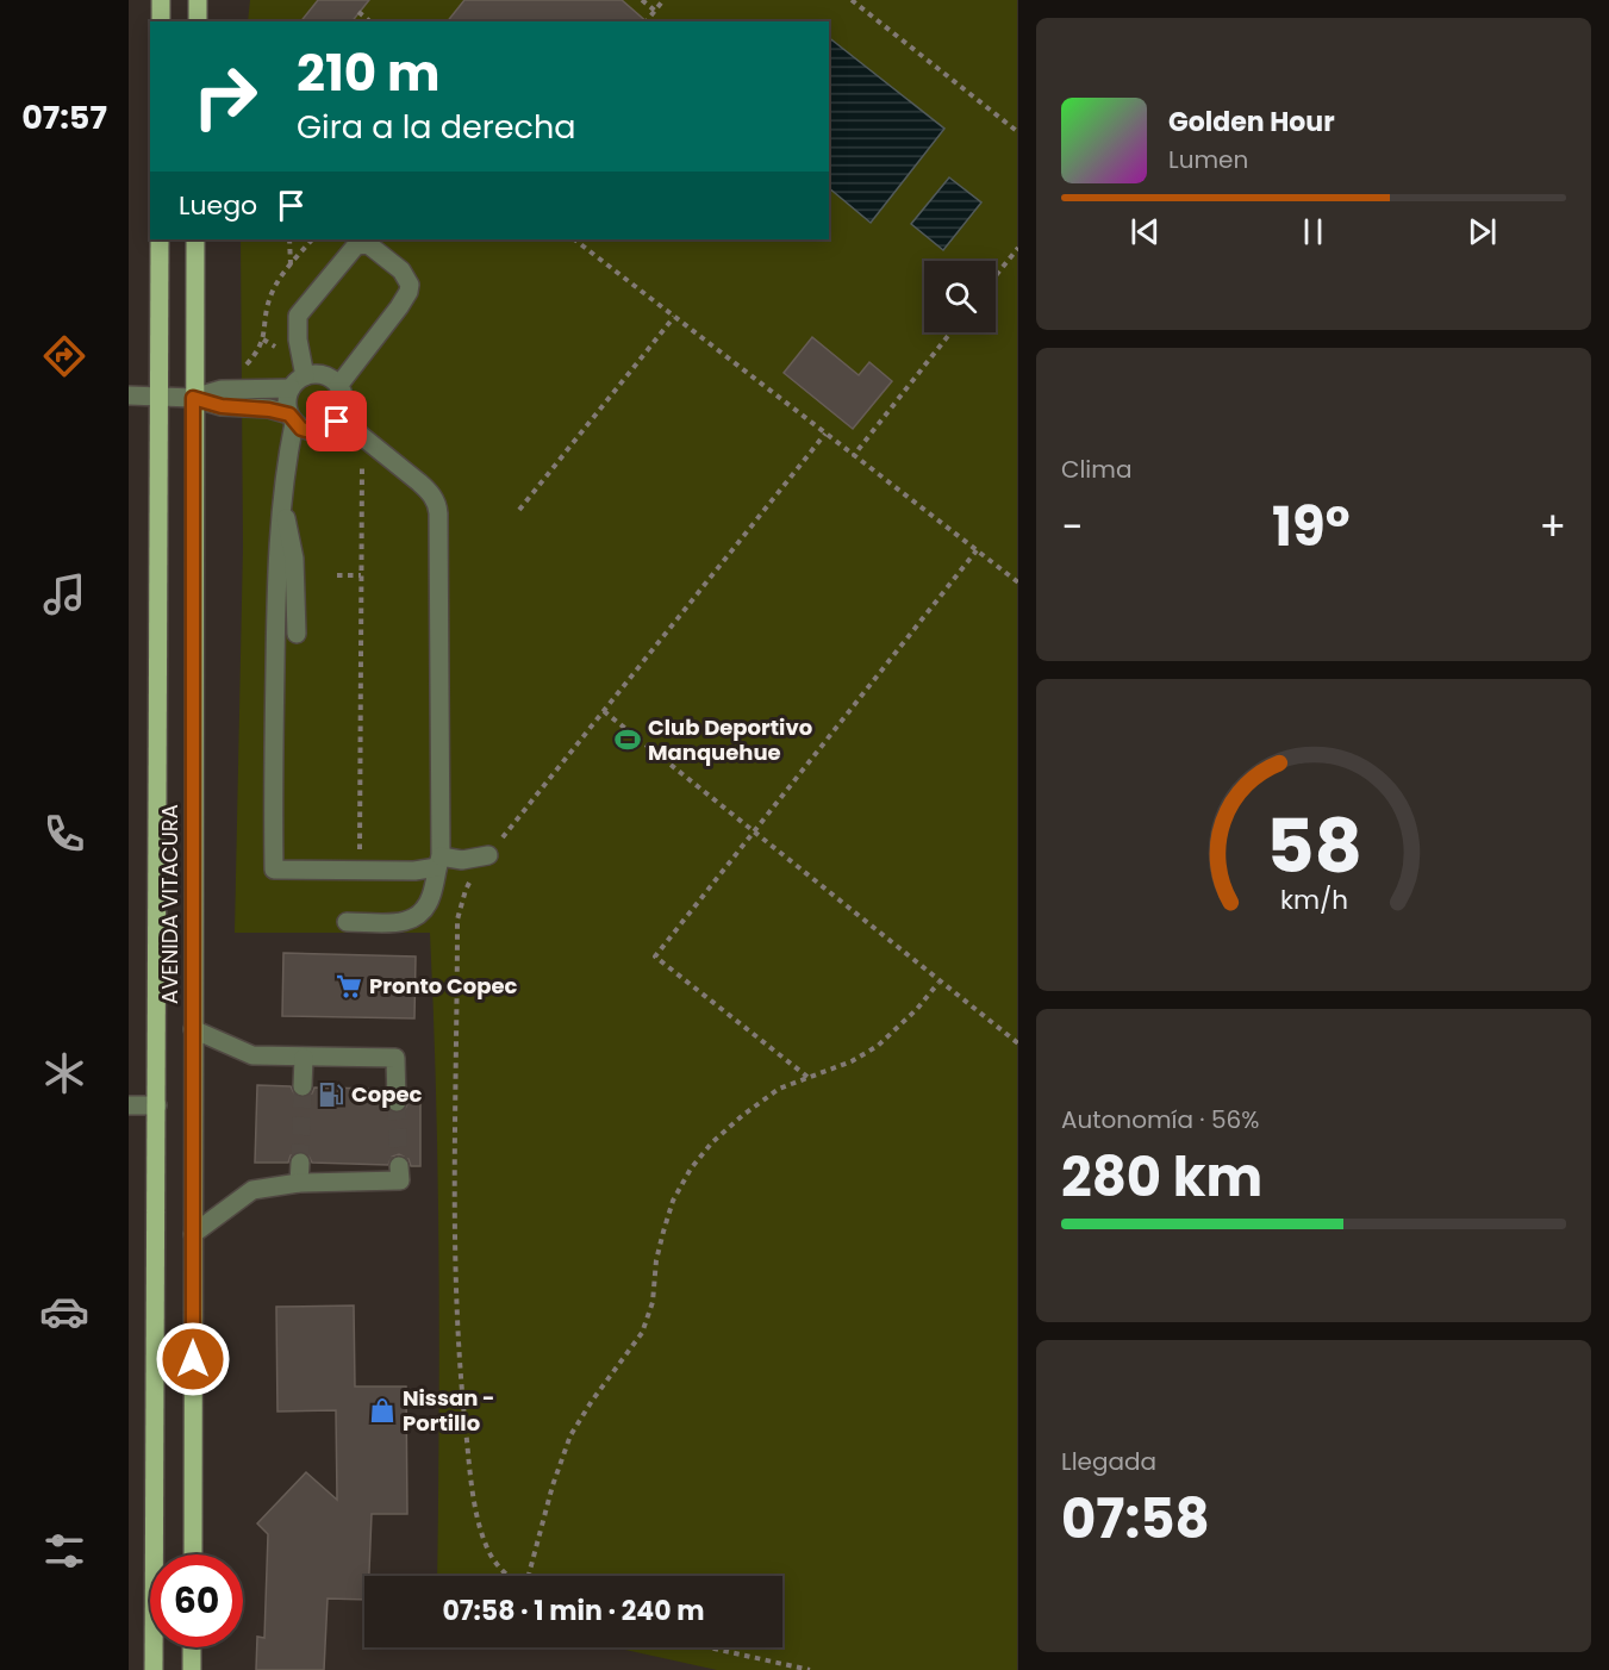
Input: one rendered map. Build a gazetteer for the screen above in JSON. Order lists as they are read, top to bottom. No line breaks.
{"streets":{"main road":["AVENIDA VITACURA"]},"places":{"sports":["Club Deportivo Manquehue"],"supermarket":["Pronto Copec"],"fuel station":["Copec"],"shop":["Nissan - Portillo"]},"page":{"tabs":"07:57","turn":["210 m","Gira a la derecha"],"song":["Golden Hour","Lumen"],"then":"Luego","tile":["Clima",["Autonomía · 56%","280 km"],["Llegada","07:58"]],"heat":["−","19°","+"],"limit":"60","trip":"07:58 · 1 min · 240 m","gauge":["58","km/h"]}}
